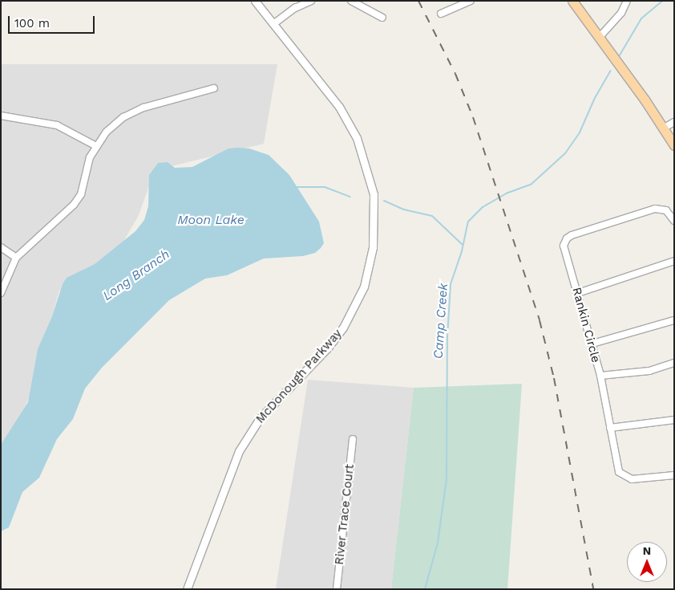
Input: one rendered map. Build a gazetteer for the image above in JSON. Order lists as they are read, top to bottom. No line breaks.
{"streets":{"street":["Rankin Circle","McDonough Parkway","River Trace Court"]},"water":["Moon Lake","Long Branch","Camp Creek"],"scale_bar":"100 m","north":"top"}
